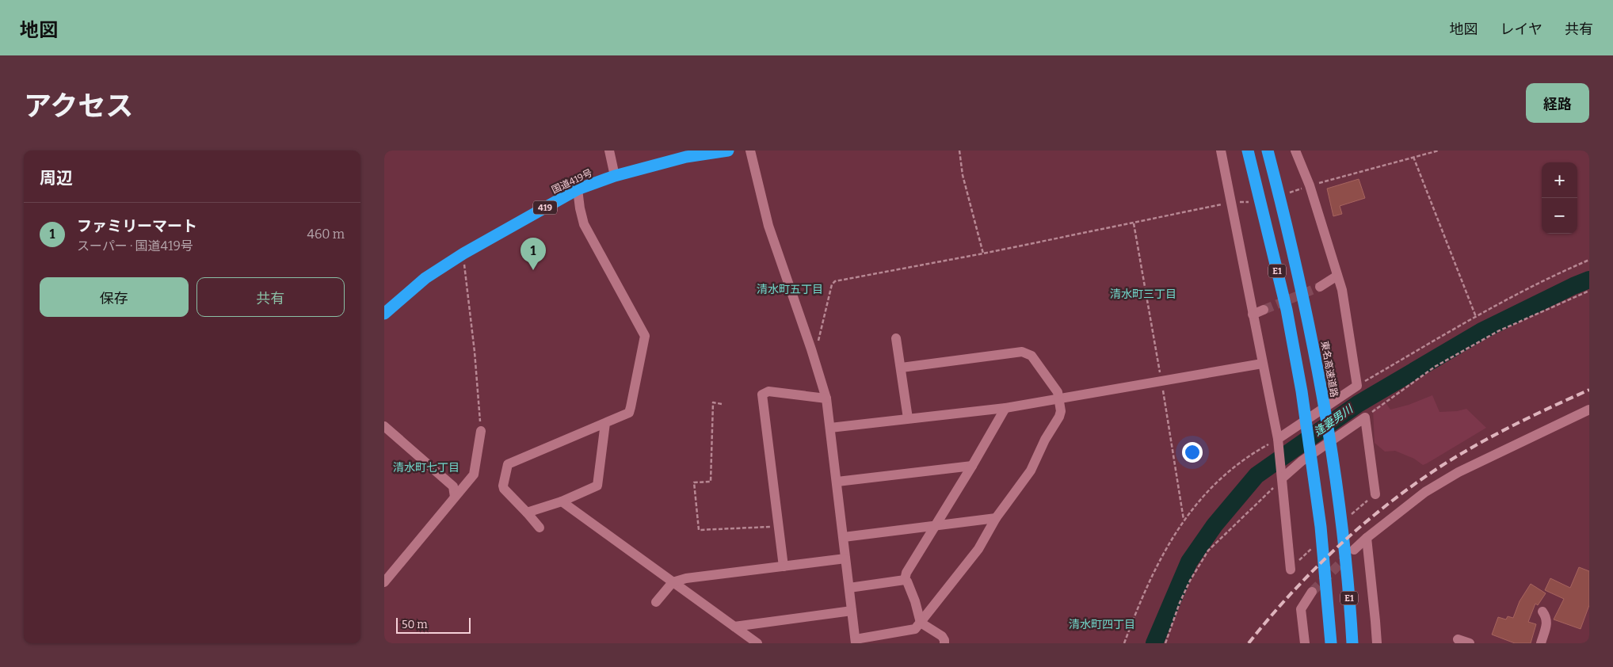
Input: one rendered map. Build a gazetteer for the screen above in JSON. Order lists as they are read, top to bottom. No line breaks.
{"streets":{"highway":["国道419号","419","E1","東名高速道路"]},"districts":["清水町五丁目","清水町三丁目","清水町七丁目","清水町四丁目"],"water":["逢妻男川"],"scale_bar":"50 m","page":{"header":"地図","nav":["地図","レイヤ","共有"],"title":"アクセス","buttons":["経路",["保存","共有"]],"heading":"周辺","map_buttons":["+","−"],"list":[{"mark":"1","name":"ファミリーマート","note":"スーパー · 国道419号","value":"460 m"}],"pins":"1","scale":"50 m"}}
